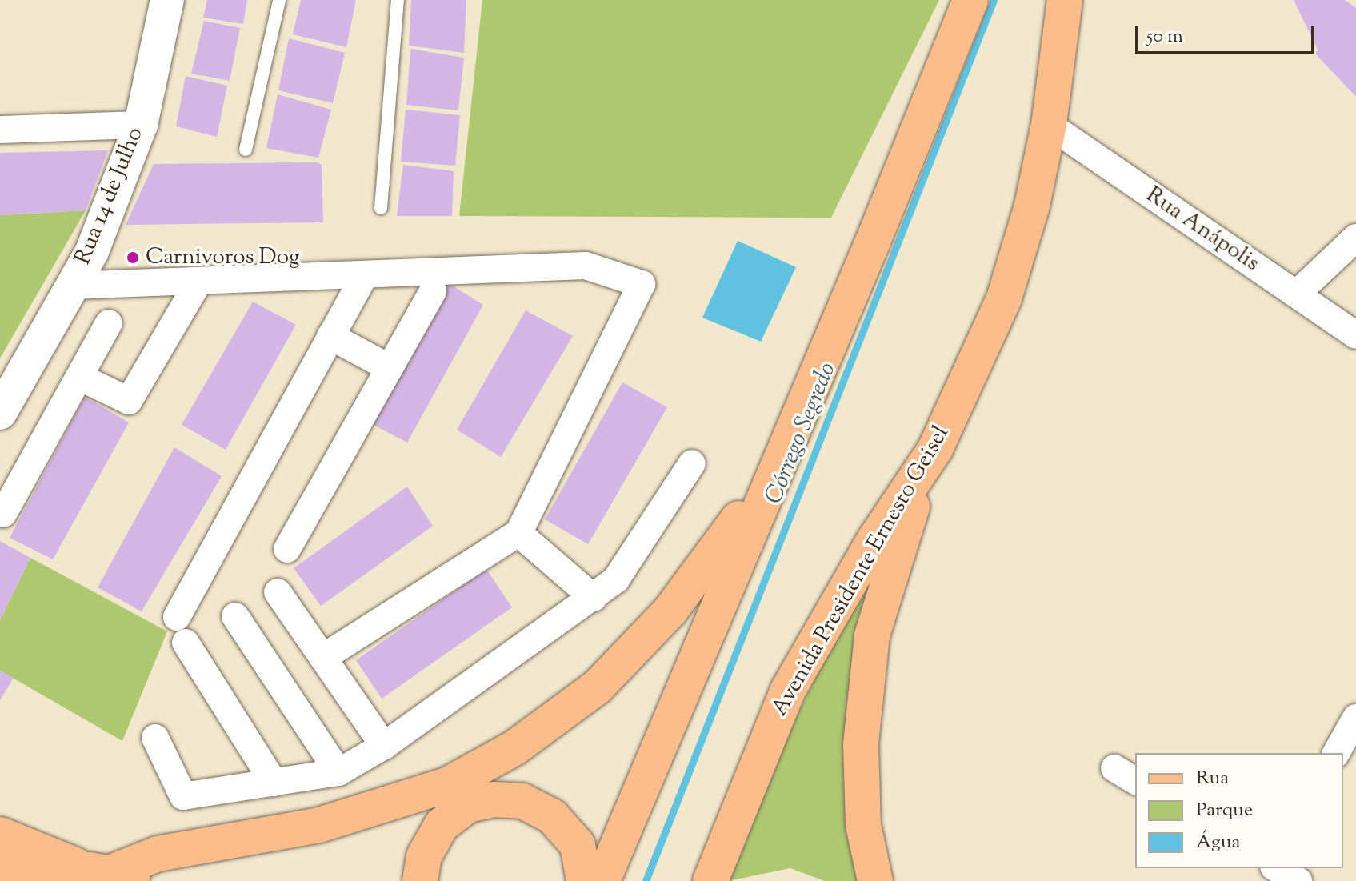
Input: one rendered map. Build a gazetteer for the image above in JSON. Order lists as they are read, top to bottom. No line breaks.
{"streets":{"main road":["Avenida Presidente Ernesto Geisel"],"street":["Rua 14 de Julho","Rua Anápolis"]},"crossings":[["Rua Anápolis","Avenida Presidente Ernesto Geisel"]],"water":["Córrego Segredo"],"places":["Carnivoros Dog"],"legend":["Rua","Parque","Água"],"scale_bar":"50 m"}
